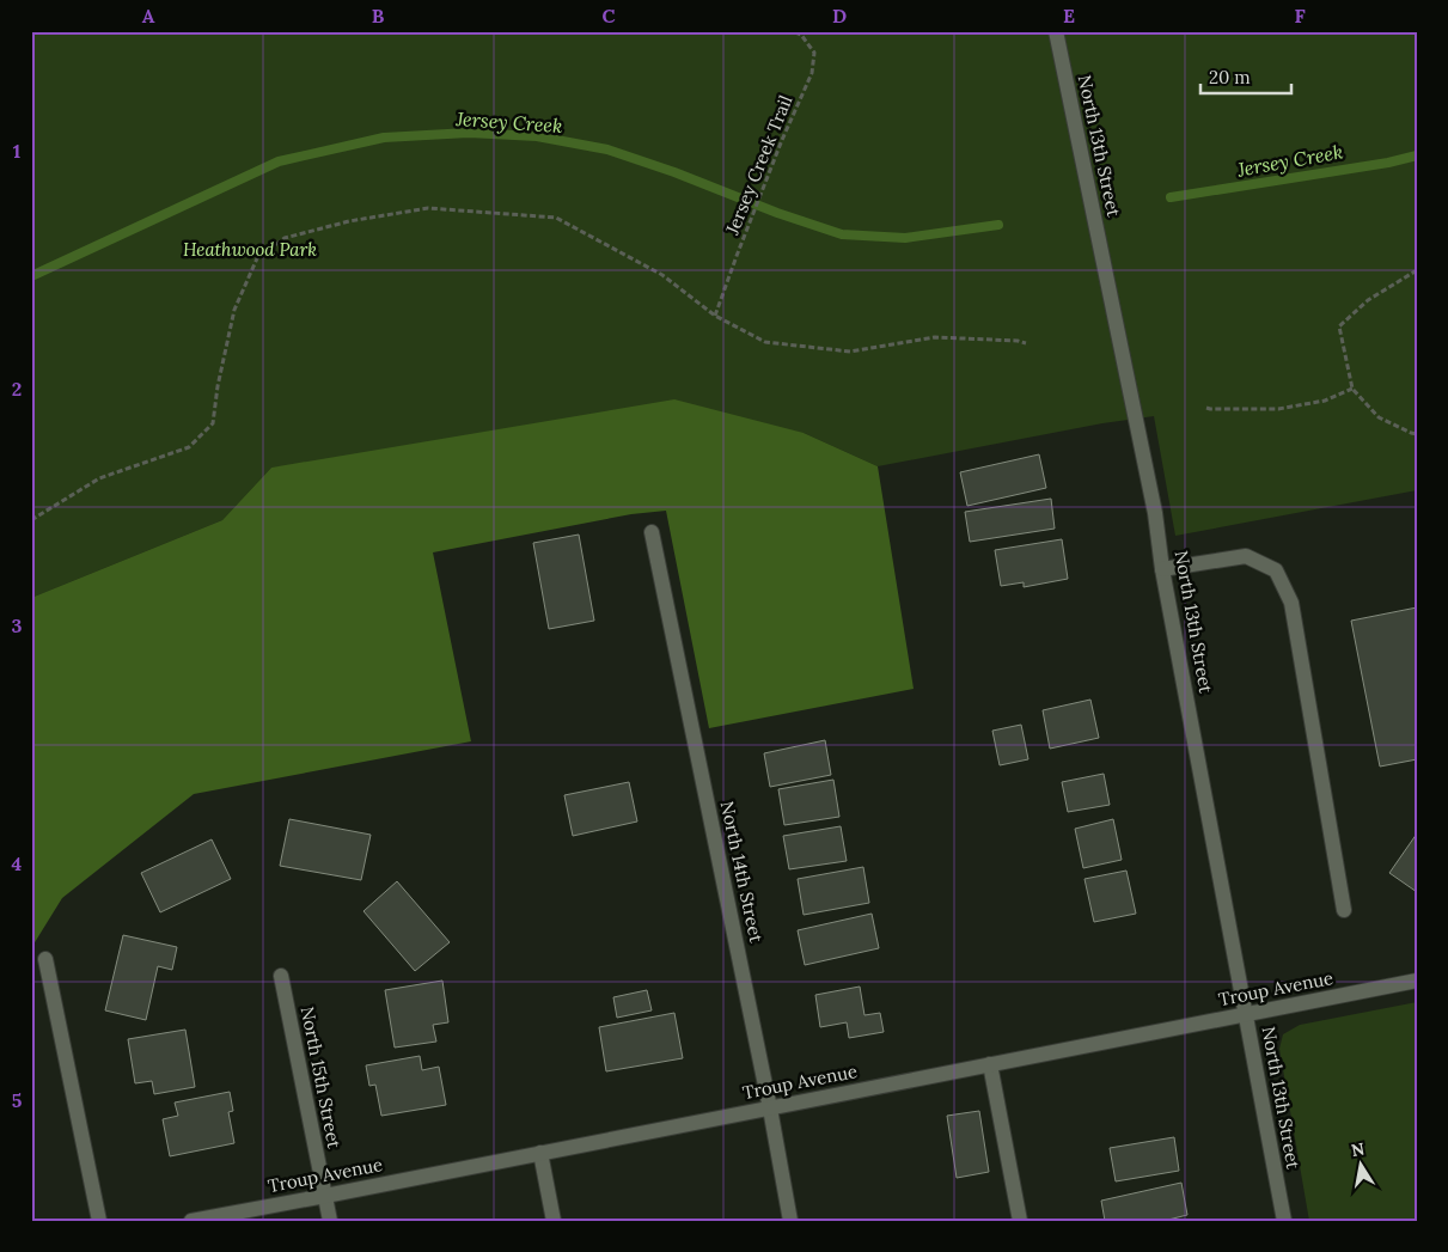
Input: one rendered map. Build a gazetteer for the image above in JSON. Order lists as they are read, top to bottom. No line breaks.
{"streets":{"street":["North 13th Street","North 14th Street","Troup Avenue","North 15th Street"],"path":["Jersey Creek Trail"]},"crossings":[["North 13th Street","Troup Avenue"],["North 14th Street","Troup Avenue"],["Troup Avenue","North 15th Street"]],"water":["Jersey Creek"],"parks":["Heathwood Park"],"scale_bar":"20 m","north":"top","grid":{"columns":["A","B","C","D","E","F"],"rows":["1","2","3","4","5"]}}
